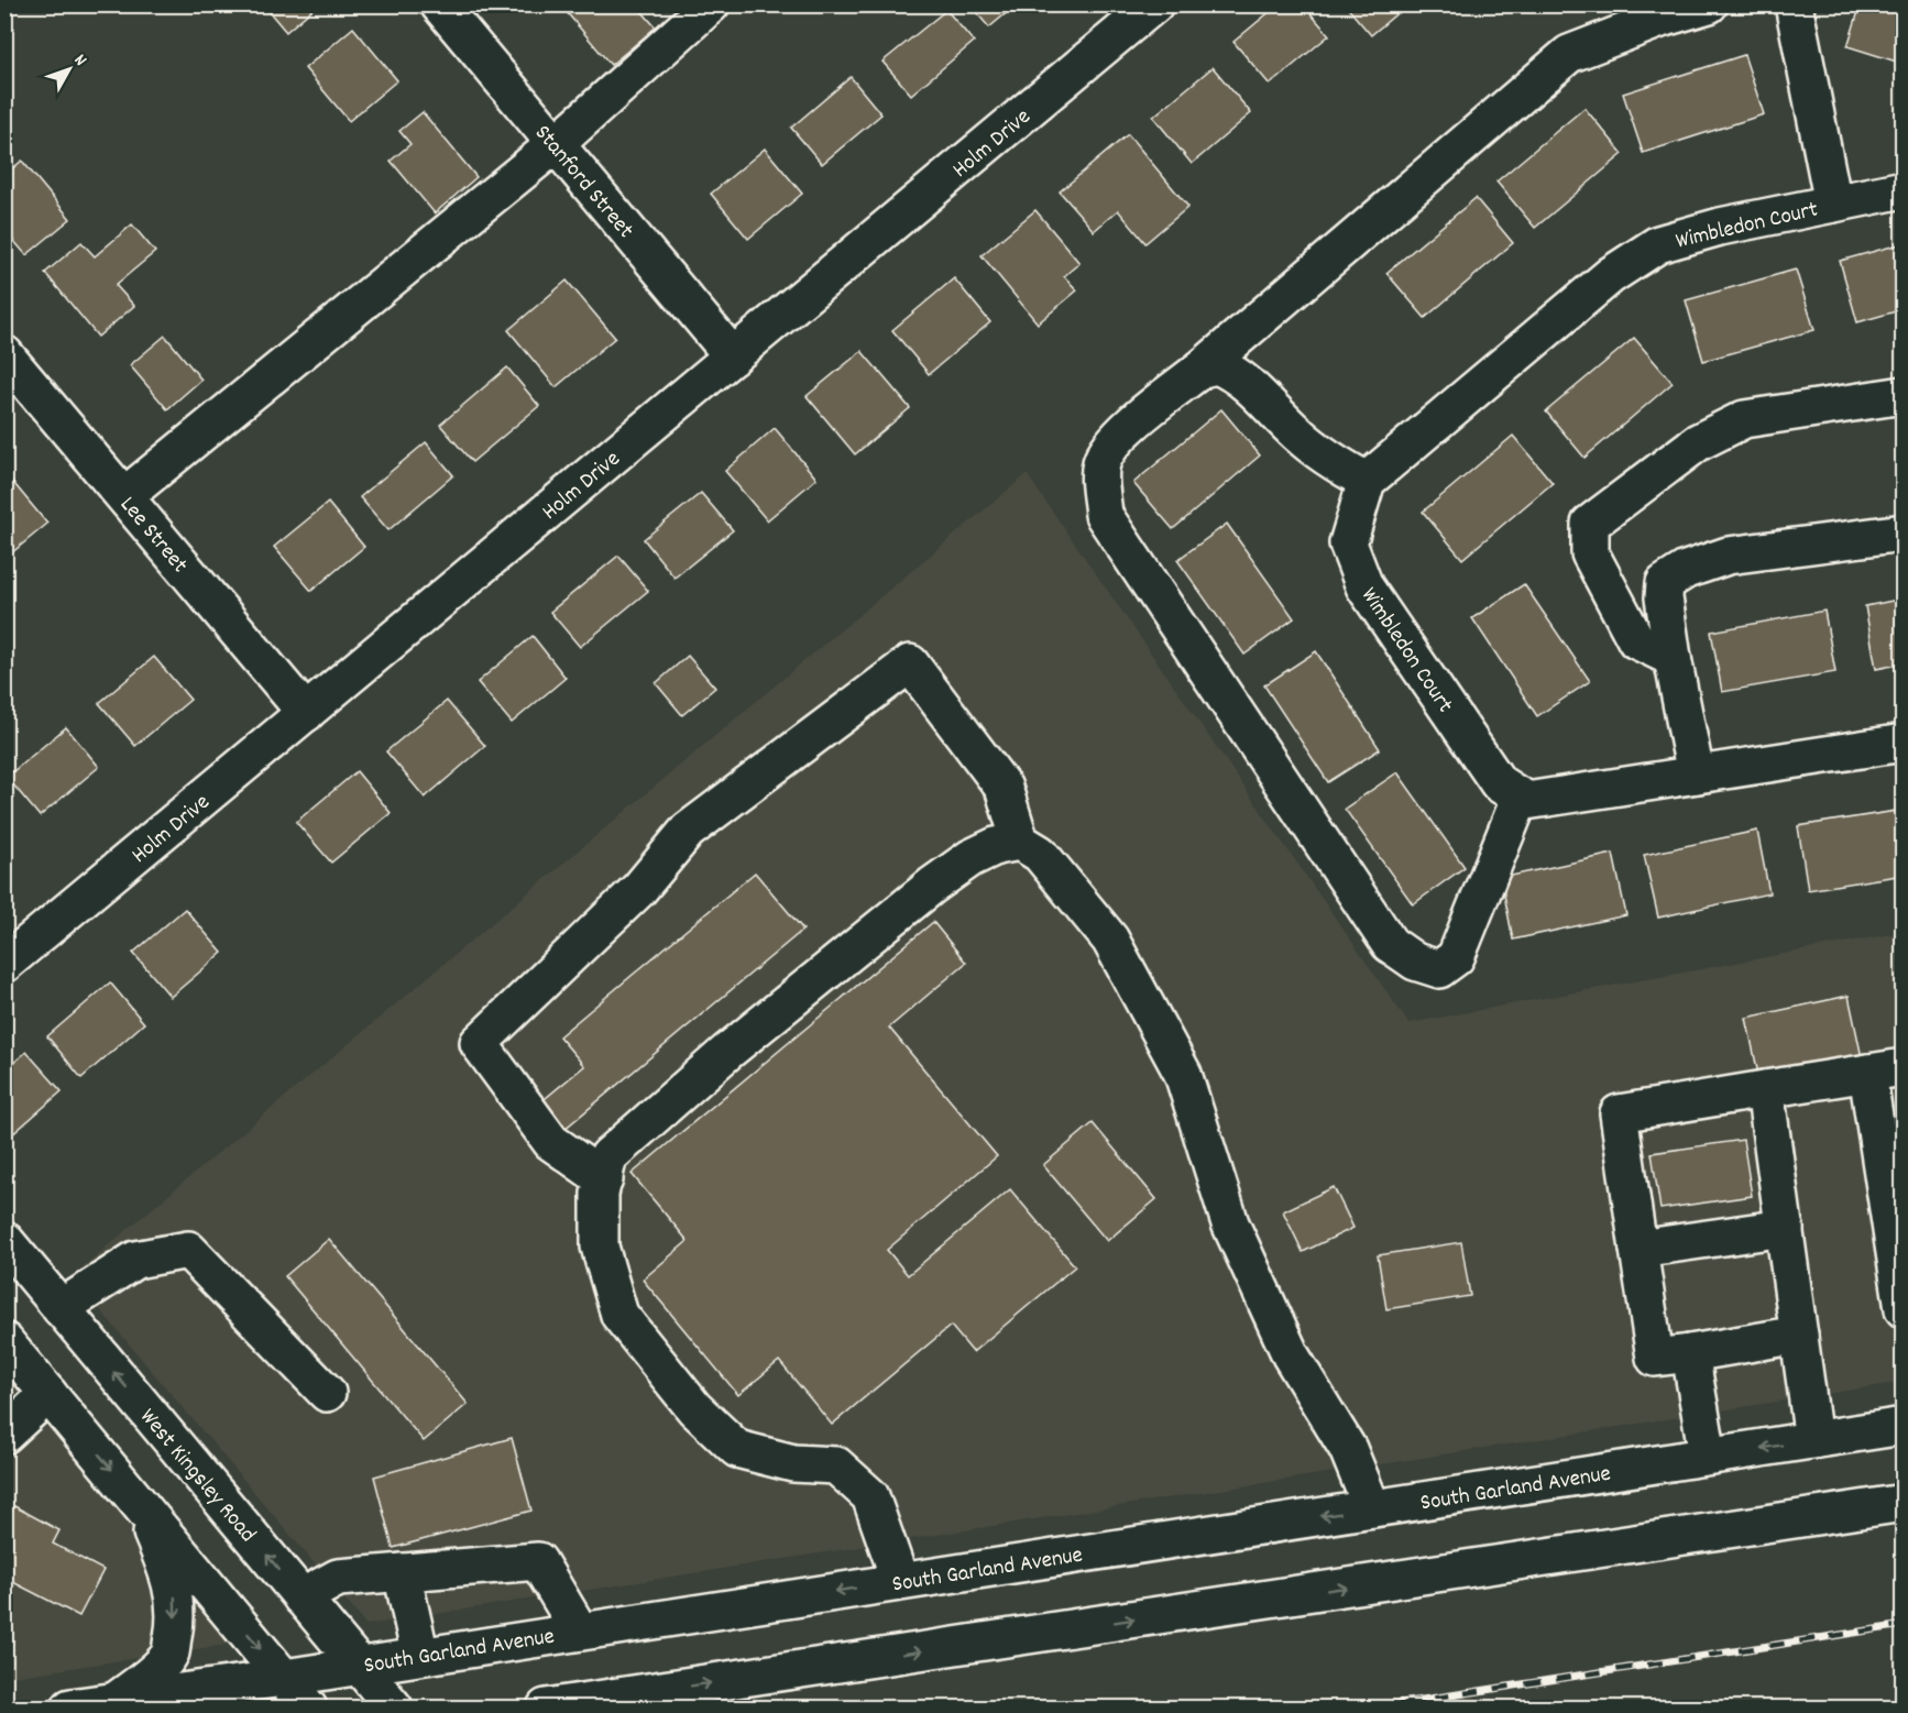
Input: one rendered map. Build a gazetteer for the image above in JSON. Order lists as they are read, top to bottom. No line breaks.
{"streets":{"street":["Holm Drive","Stanford Street","Wimbledon Court","Lee Street","West Kingsley Road","South Garland Avenue"]},"crossings":[["Holm Drive","Stanford Street"],["Holm Drive","Lee Street"],["West Kingsley Road","South Garland Avenue"]],"north":"top right"}
